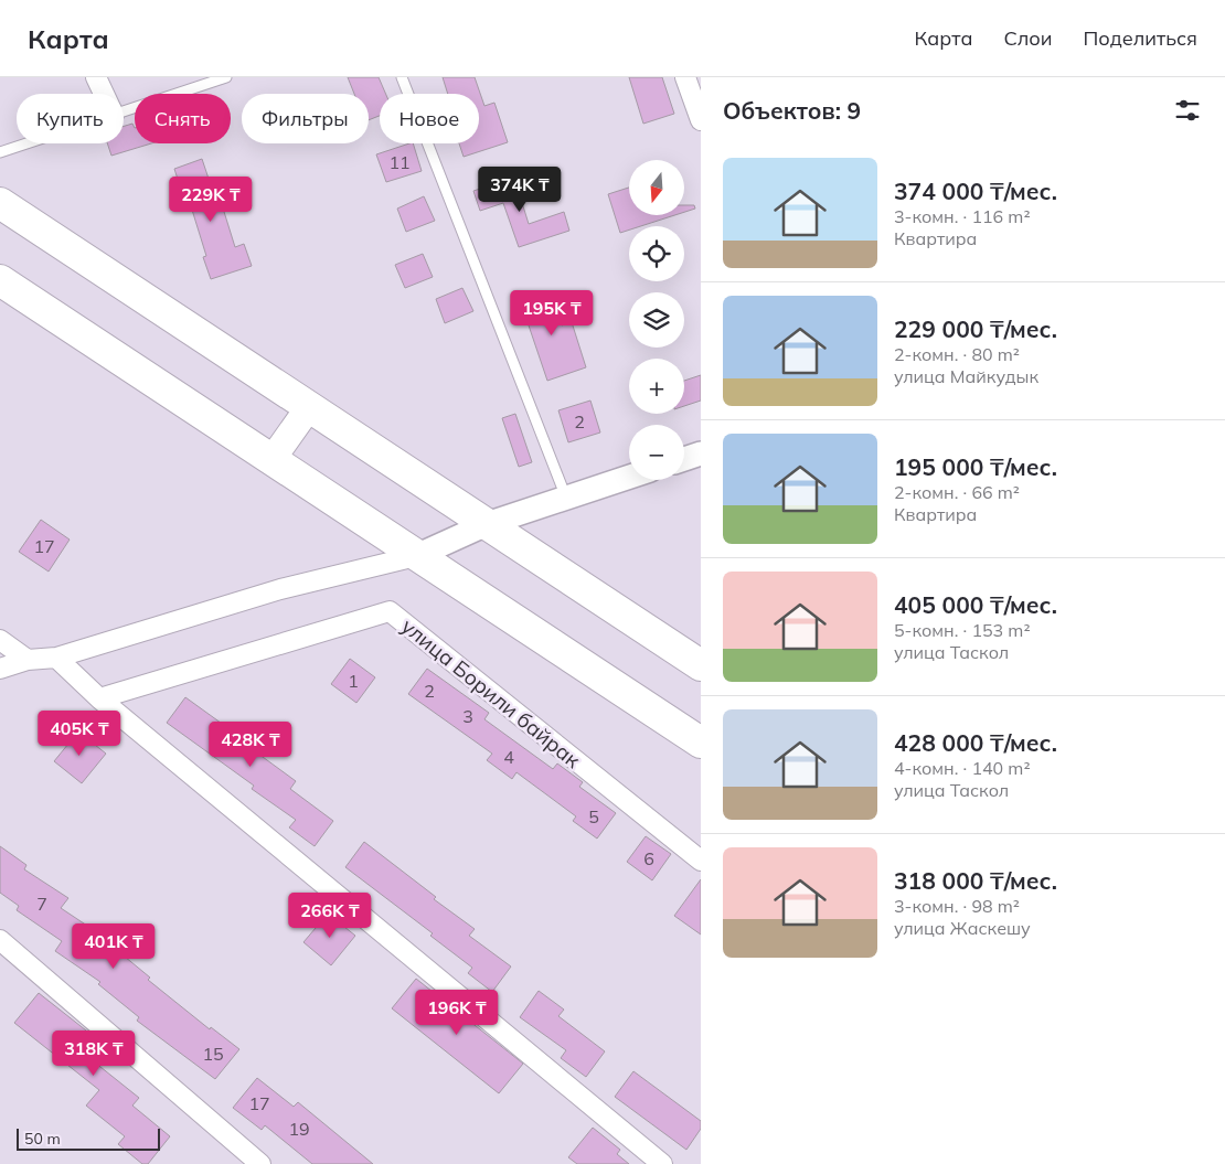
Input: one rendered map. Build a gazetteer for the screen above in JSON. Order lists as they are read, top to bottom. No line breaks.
{"streets":{"street":["улица Борили байрак"]},"house_numbers":["11","2","17","1","2","3","4","5","6","7","15","17","19"],"scale_bar":"50 m","north":"bottom","page":{"header":"Карта","nav":["Карта","Слои","Поделиться"],"heading":"Объектов: 9","chip":["Купить","Снять","Фильтры","Новое"],"list":[{"name":"374 000 ₸/мес.","note":"3-комн. · 116 m² · Квартира"},{"name":"229 000 ₸/мес.","note":"2-комн. · 80 m² · улица Майкудык"},{"name":"195 000 ₸/мес.","note":"2-комн. · 66 m² · Квартира"},{"name":"405 000 ₸/мес.","note":"5-комн. · 153 m² · улица Таскол"},{"name":"428 000 ₸/мес.","note":"4-комн. · 140 m² · улица Таскол"},{"name":"318 000 ₸/мес.","note":"3-комн. · 98 m² · улица Жаскешу"}],"map_buttons":["+","−"],"price":["374K ₸","229K ₸","195K ₸","405K ₸","428K ₸","266K ₸","401K ₸","196K ₸","318K ₸"],"scale":"50 m"}}
